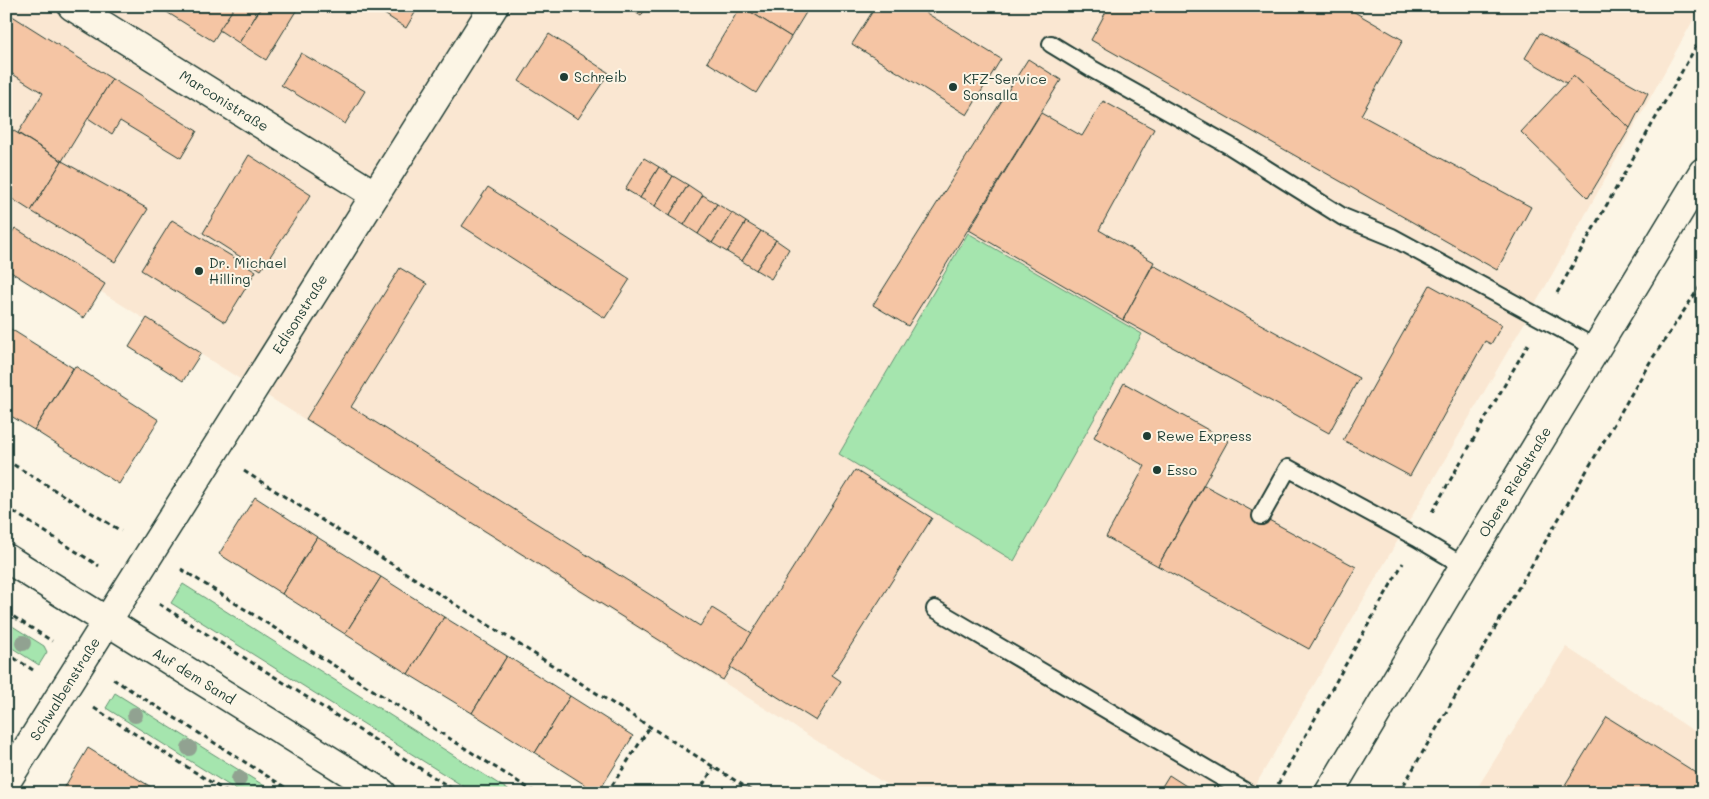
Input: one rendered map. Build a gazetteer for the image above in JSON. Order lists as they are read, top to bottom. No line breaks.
{"streets":{"street":["Marconistraße","Edisonstraße","Obere Riedstraße","Auf dem Sand","Schwalbenstraße"]},"crossings":[["Marconistraße","Edisonstraße"],["Edisonstraße","Auf dem Sand"],["Edisonstraße","Schwalbenstraße"],["Auf dem Sand","Schwalbenstraße"]],"places":["Schreib","KFZ-Service Sonsalla","Dr. Michael Hilling","Rewe Express","Esso"]}
